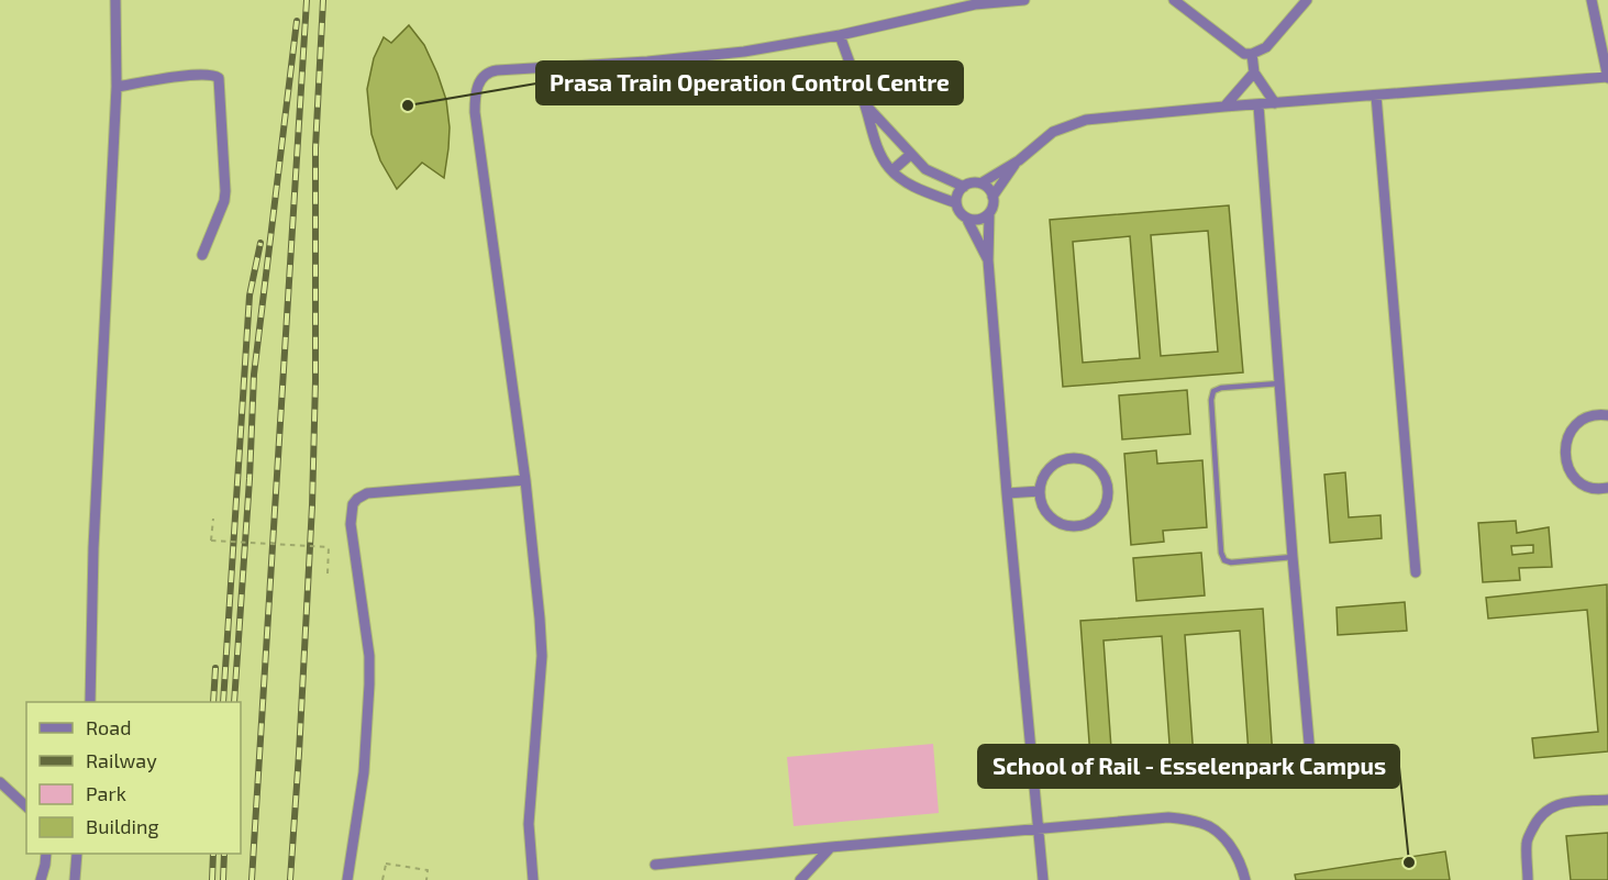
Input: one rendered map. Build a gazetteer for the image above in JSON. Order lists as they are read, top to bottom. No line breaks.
{"places":["Prasa Train Operation Control Centre","School of Rail - Esselenpark Campus"],"legend":["Road","Railway","Park","Building"]}
